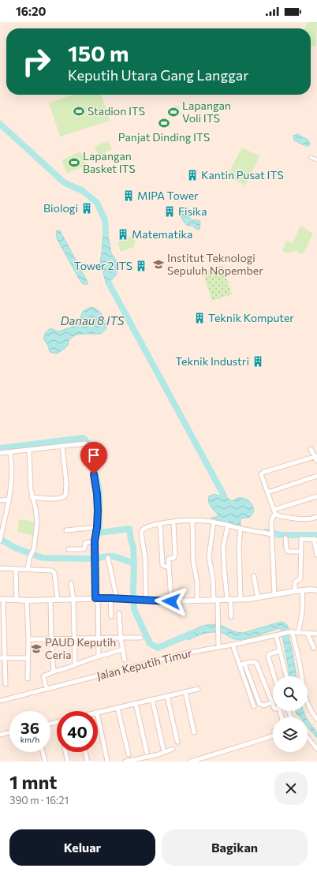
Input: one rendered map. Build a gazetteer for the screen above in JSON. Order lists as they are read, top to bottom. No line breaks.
{"streets":{"street":["Jalan Keputih Timur"]},"water":["Danau 8 ITS"],"places":{"sports":["Stadion ITS","Lapangan Voli ITS","Panjat Dinding ITS","Lapangan Basket ITS"],"building":["Kantin Pusat ITS","MIPA Tower","Biologi","Fisika","Matematika","Tower 2 ITS","Teknik Komputer","Teknik Industri"],"school or university":["Institut Teknologi Sepuluh Nopember","PAUD Keputih Ceria"]},"page":{"status":"16:20","turn":["150 m","Keputih Utara Gang Langgar"],"speed":"36 km/h","limit":"40","heading":["1 mnt","390 m · 16:21"],"buttons":["Keluar","Bagikan"]}}
